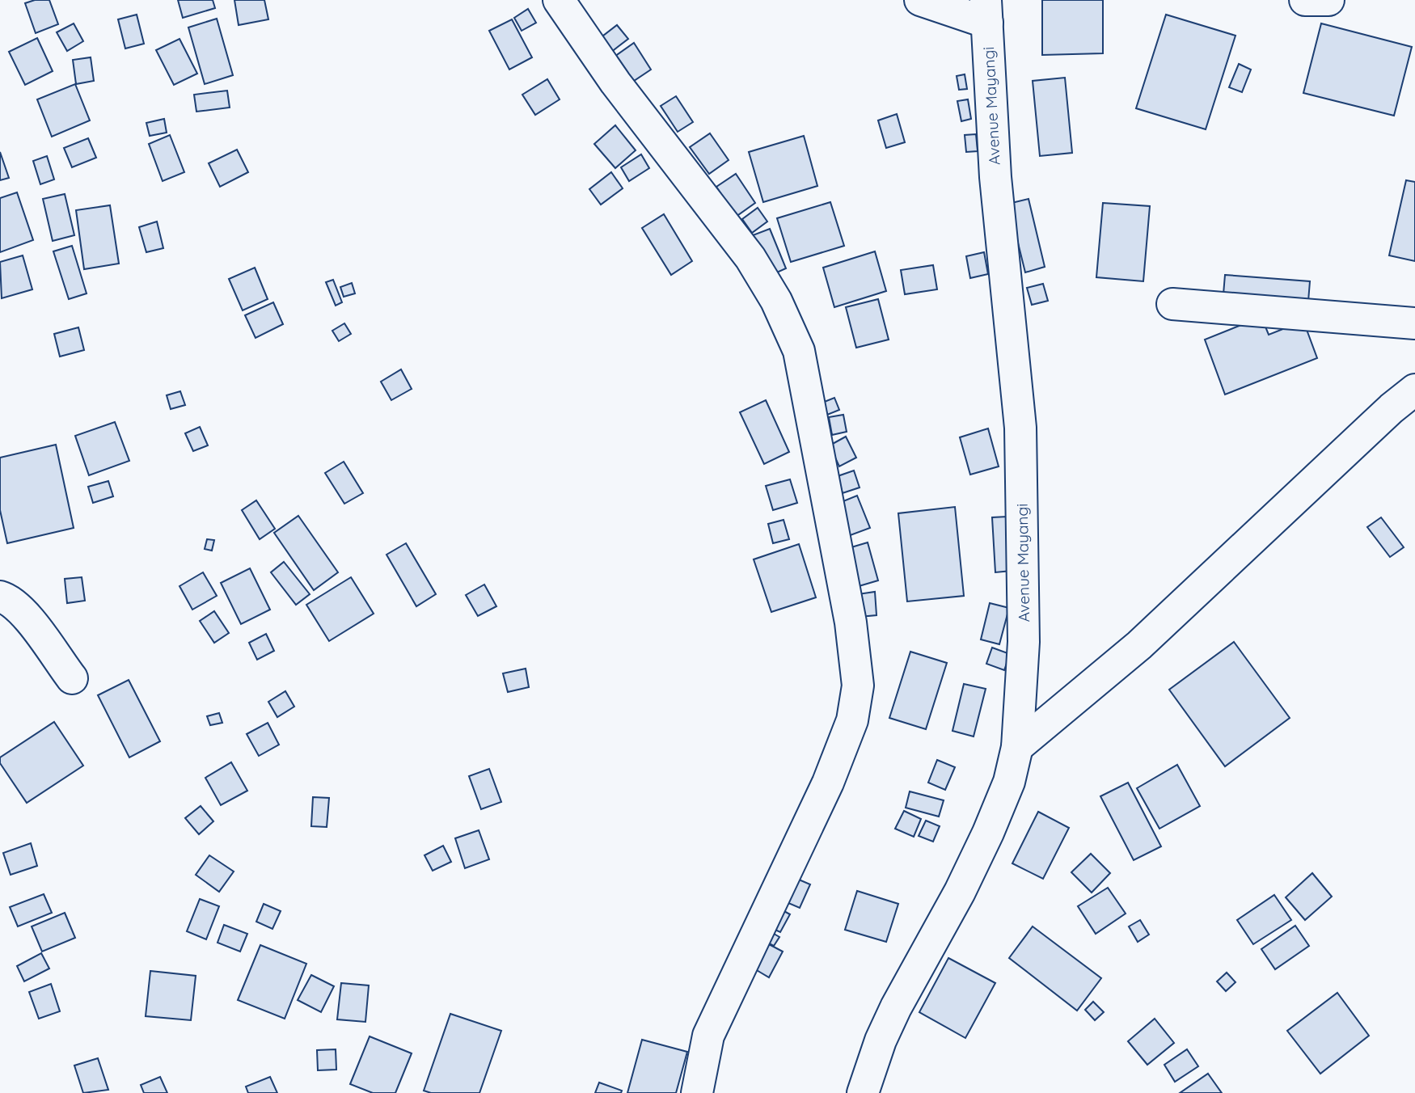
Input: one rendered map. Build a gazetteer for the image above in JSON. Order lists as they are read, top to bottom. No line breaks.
{"streets":{"street":["Avenue Mayangi"]}}
